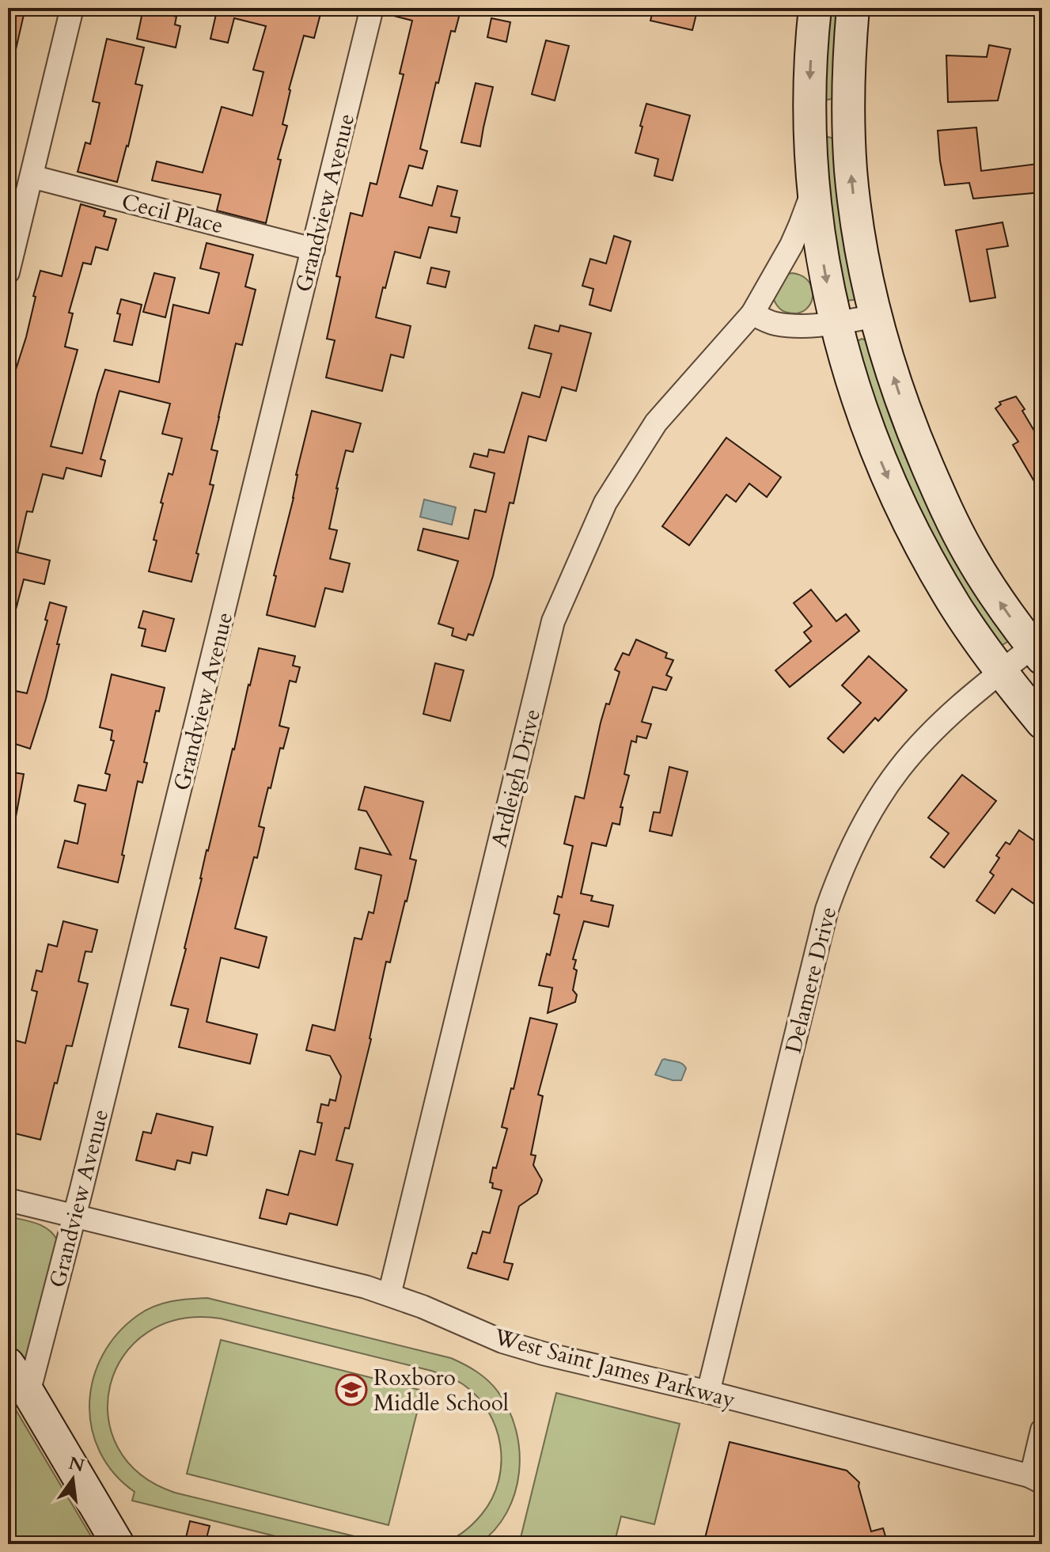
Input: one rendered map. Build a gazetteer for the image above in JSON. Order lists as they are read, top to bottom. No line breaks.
{"streets":{"street":["Grandview Avenue","Cecil Place","Ardleigh Drive","Delamere Drive","West Saint James Parkway"]},"crossings":[["Grandview Avenue","Cecil Place"],["Grandview Avenue","West Saint James Parkway"],["Ardleigh Drive","West Saint James Parkway"],["Delamere Drive","West Saint James Parkway"]],"places":{"school or university":["Roxboro Middle School"]},"north":"top"}
